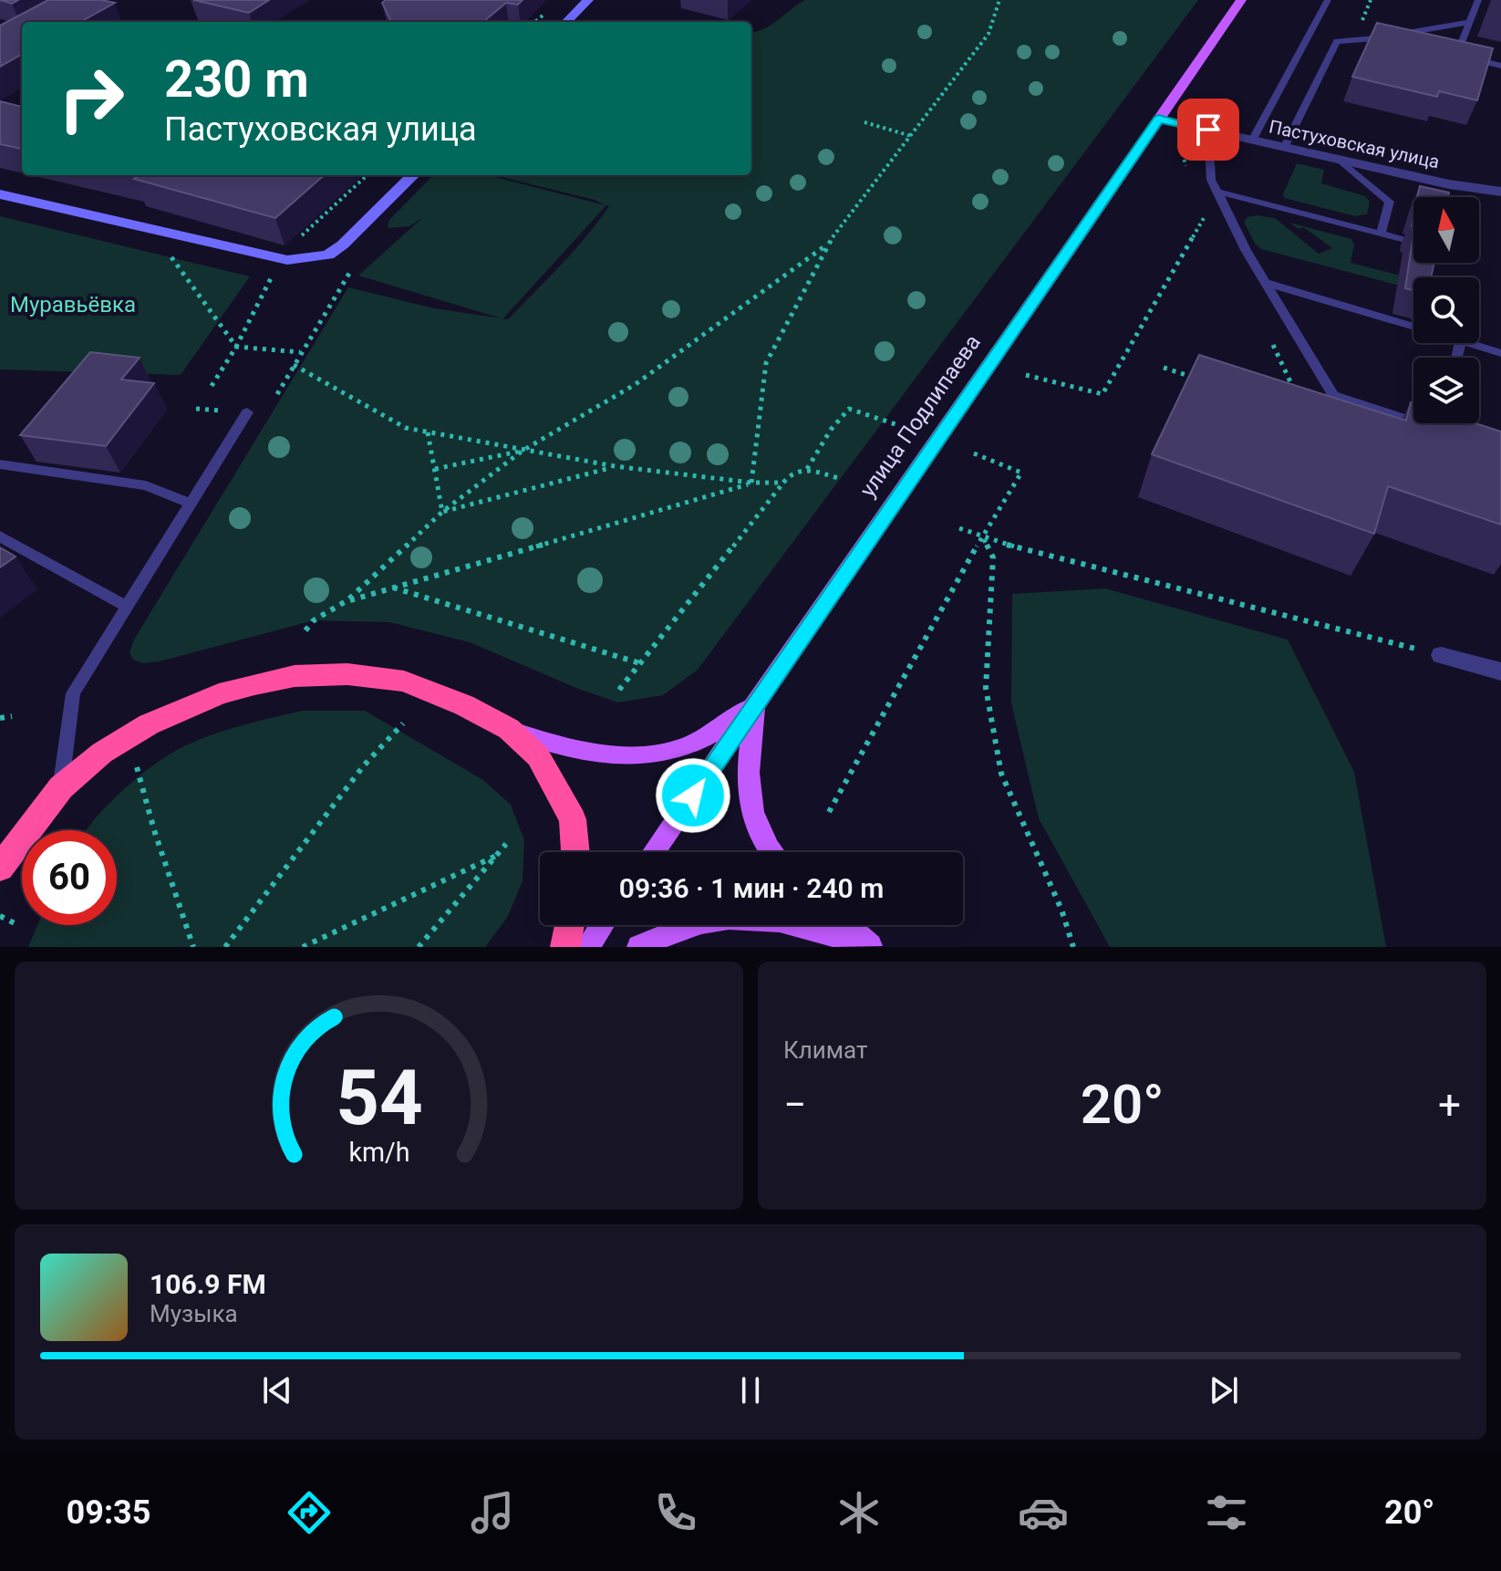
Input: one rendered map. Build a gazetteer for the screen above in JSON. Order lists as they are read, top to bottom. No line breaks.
{"streets":{"main road":["улица Подлипаева"],"street":["Пастуховская улица"]},"crossings":[["Пастуховская улица","улица Подлипаева"]],"parks":["Муравьёвка"],"north":"top","page":{"turn":["230 m","Пастуховская улица"],"limit":"60","trip":"09:36 · 1 мин · 240 m","tile":"Климат","heat":["−","20°","+"],"song":["106.9 FM","Музыка"],"tabs":["09:35","20°"],"gauge":["54","km/h"]}}
